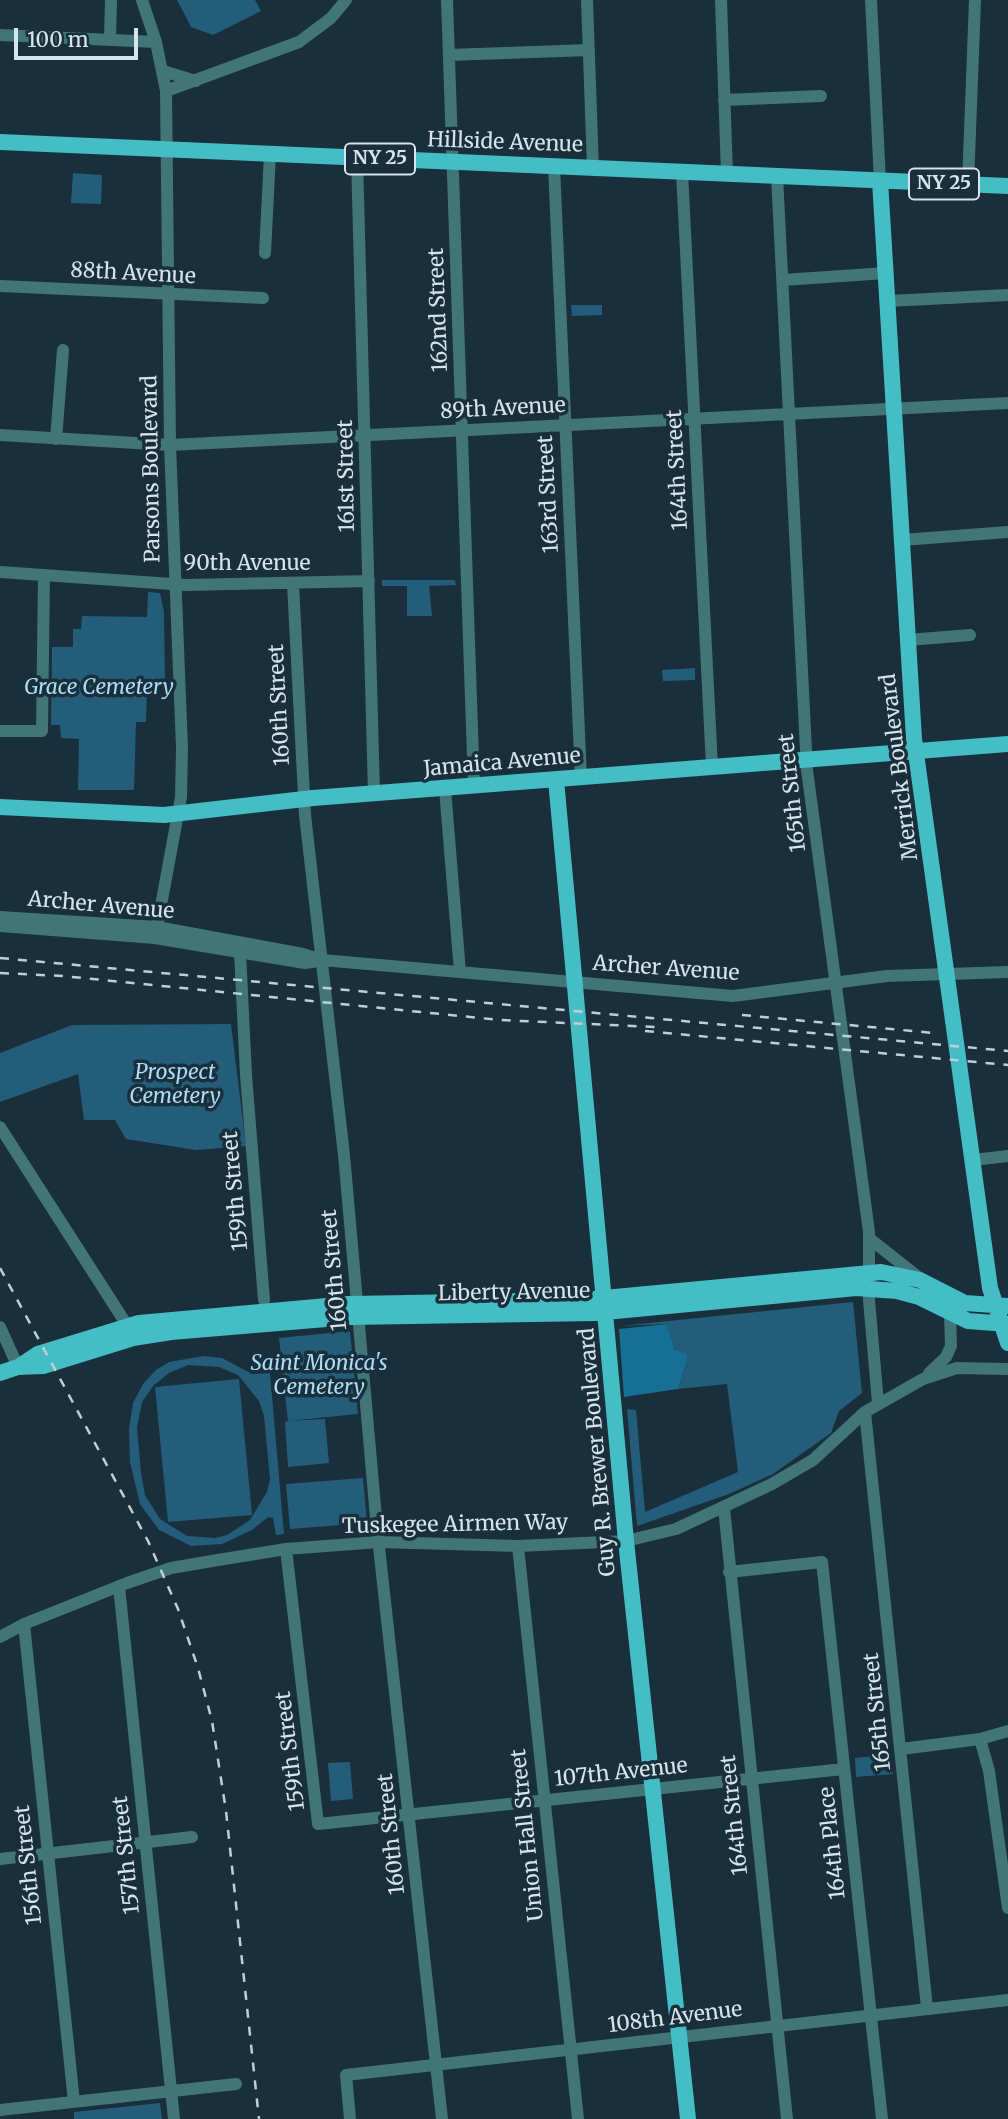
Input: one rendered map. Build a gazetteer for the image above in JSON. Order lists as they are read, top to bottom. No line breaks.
{"streets":{"main road":["Hillside Avenue","NY 25","Jamaica Avenue","Merrick Boulevard","Liberty Avenue","Guy R. Brewer Boulevard"],"street":["88th Avenue","162nd Street","89th Avenue","Parsons Boulevard","164th Street","161st Street","163rd Street","90th Avenue","160th Street","165th Street","Archer Avenue","159th Street","Tuskegee Airmen Way","107th Avenue","Union Hall Street","164th Place","157th Street","156th Street","108th Avenue"]},"crossings":[["Hillside Avenue","162nd Street"],["Hillside Avenue","Parsons Boulevard"],["Hillside Avenue","164th Street"],["Hillside Avenue","161st Street"],["Hillside Avenue","163rd Street"],["Hillside Avenue","Merrick Boulevard"],["Hillside Avenue","165th Street"],["88th Avenue","Parsons Boulevard"],["162nd Street","89th Avenue"],["162nd Street","Jamaica Avenue"],["89th Avenue","Parsons Boulevard"],["89th Avenue","164th Street"],["89th Avenue","161st Street"],["89th Avenue","163rd Street"],["89th Avenue","Merrick Boulevard"],["89th Avenue","165th Street"],["Parsons Boulevard","90th Avenue"],["Parsons Boulevard","Jamaica Avenue"],["Parsons Boulevard","Archer Avenue"],["164th Street","Jamaica Avenue"],["164th Street","Tuskegee Airmen Way"],["164th Street","107th Avenue"],["164th Street","164th Place"],["164th Street","108th Avenue"],["161st Street","90th Avenue"],["161st Street","Jamaica Avenue"],["163rd Street","Jamaica Avenue"],["90th Avenue","160th Street"],["160th Street","Jamaica Avenue"],["160th Street","Archer Avenue"],["160th Street","Liberty Avenue"],["160th Street","Tuskegee Airmen Way"],["160th Street","107th Avenue"],["160th Street","108th Avenue"],["Jamaica Avenue","Merrick Boulevard"],["Jamaica Avenue","165th Street"],["Jamaica Avenue","Guy R. Brewer Boulevard"],["Merrick Boulevard","Archer Avenue"],["Merrick Boulevard","Liberty Avenue"],["165th Street","Archer Avenue"],["165th Street","Liberty Avenue"],["165th Street","Tuskegee Airmen Way"],["165th Street","108th Avenue"],["Archer Avenue","159th Street"],["Archer Avenue","Guy R. Brewer Boulevard"],["159th Street","Tuskegee Airmen Way"],["159th Street","107th Avenue"],["Liberty Avenue","Guy R. Brewer Boulevard"],["Liberty Avenue","Tuskegee Airmen Way"],["Guy R. Brewer Boulevard","Tuskegee Airmen Way"],["Guy R. Brewer Boulevard","107th Avenue"],["Guy R. Brewer Boulevard","108th Avenue"],["Tuskegee Airmen Way","Union Hall Street"],["Tuskegee Airmen Way","157th Street"],["Tuskegee Airmen Way","156th Street"],["107th Avenue","Union Hall Street"],["107th Avenue","164th Place"],["Union Hall Street","108th Avenue"],["164th Place","108th Avenue"]],"parks":["Grace Cemetery","Prospect Cemetery","Saint Monica's Cemetery"],"scale_bar":"100 m"}
